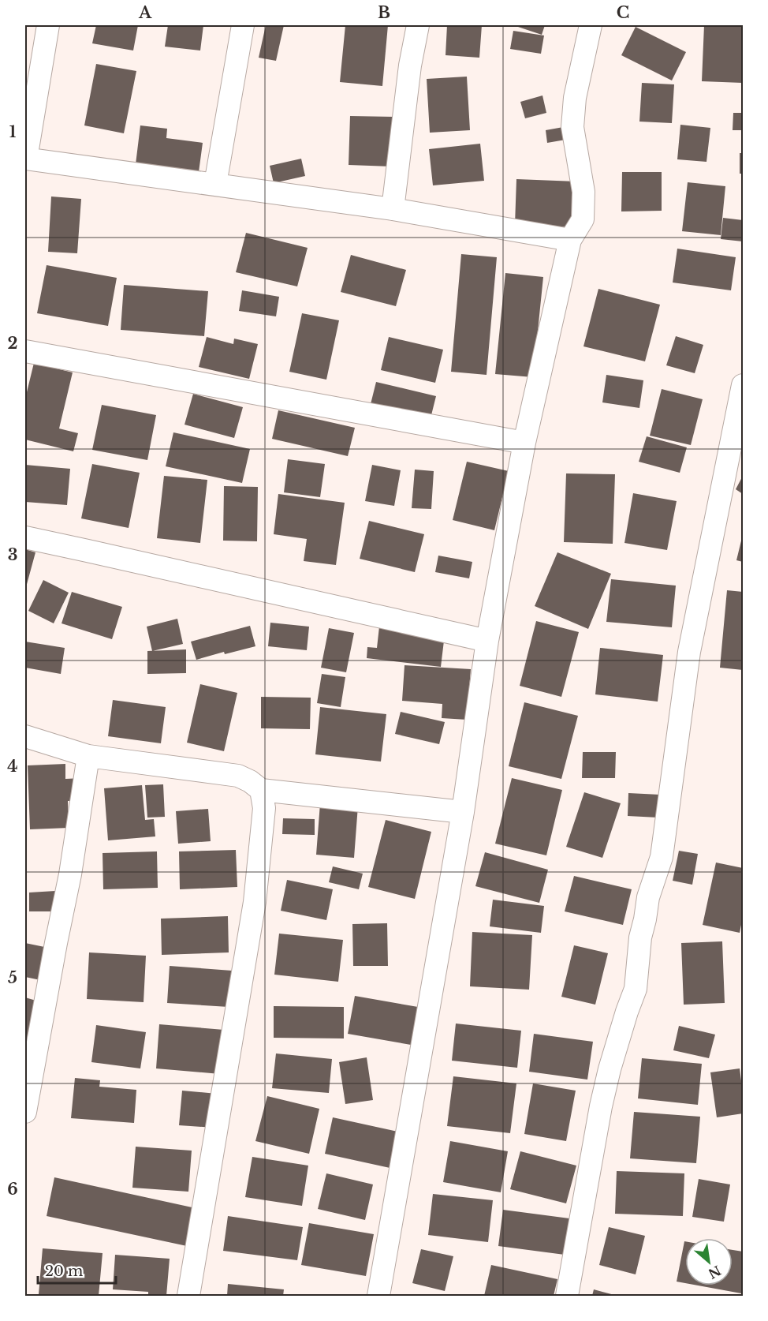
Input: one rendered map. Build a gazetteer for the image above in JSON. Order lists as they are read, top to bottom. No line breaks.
{"scale_bar":"20 m","north":"bottom right","grid":{"columns":["A","B","C"],"rows":["1","2","3","4","5","6"]}}
